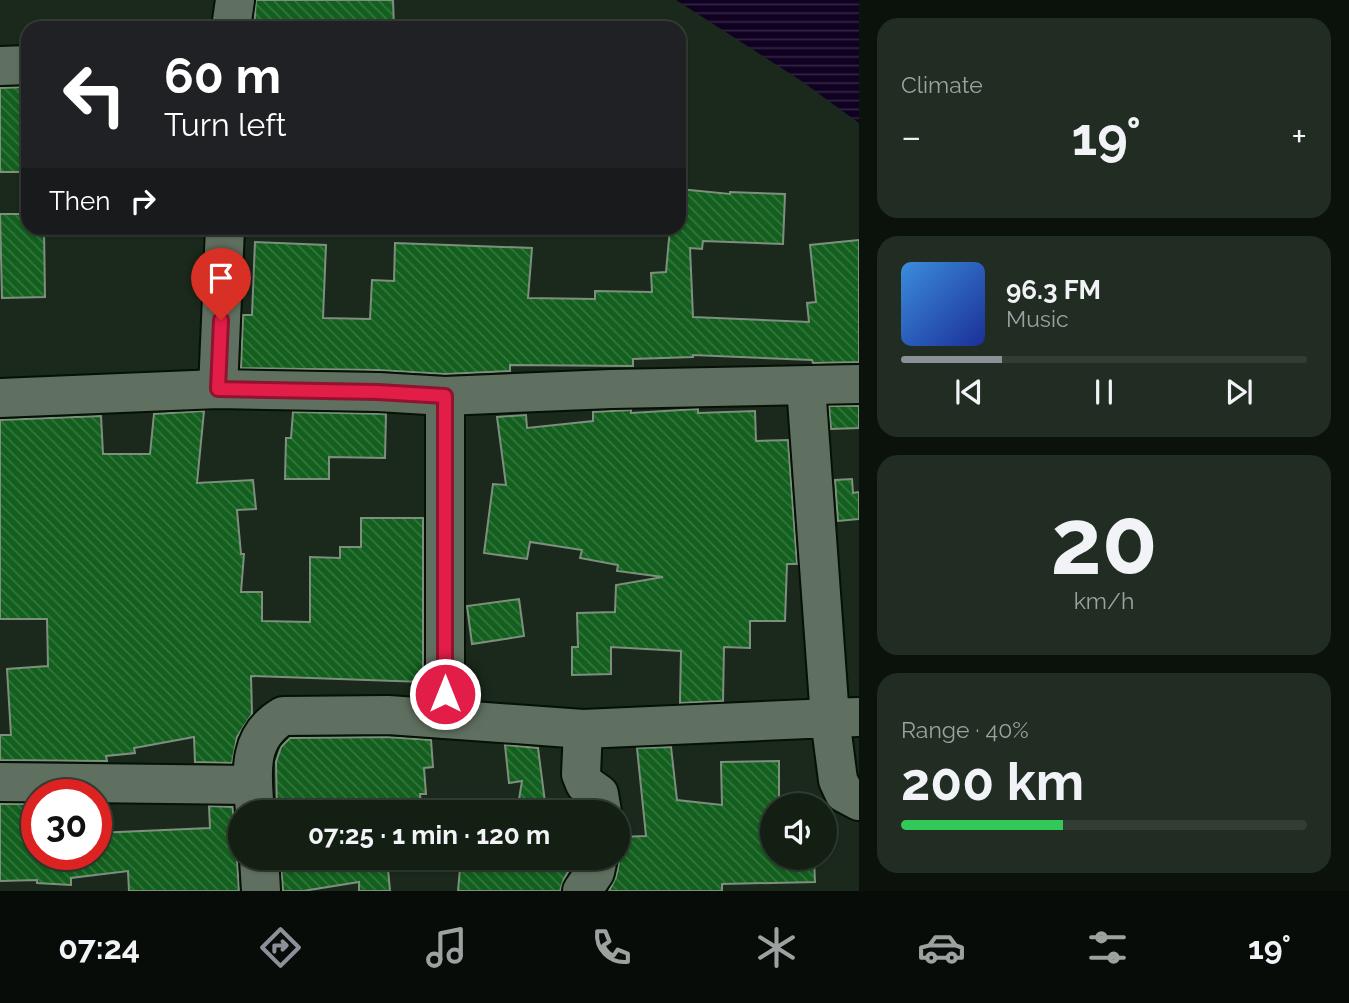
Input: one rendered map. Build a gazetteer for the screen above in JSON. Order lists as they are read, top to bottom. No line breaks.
{"page":{"tile":["Climate",["20","km/h"],["Range · 40%","200 km"]],"turn":["60 m","Turn left"],"heat":["−","19°","+"],"then":"Then","song":["96.3 FM","Music"],"limit":"30","trip":"07:25 · 1 min · 120 m","tabs":["07:24","19°"]}}
